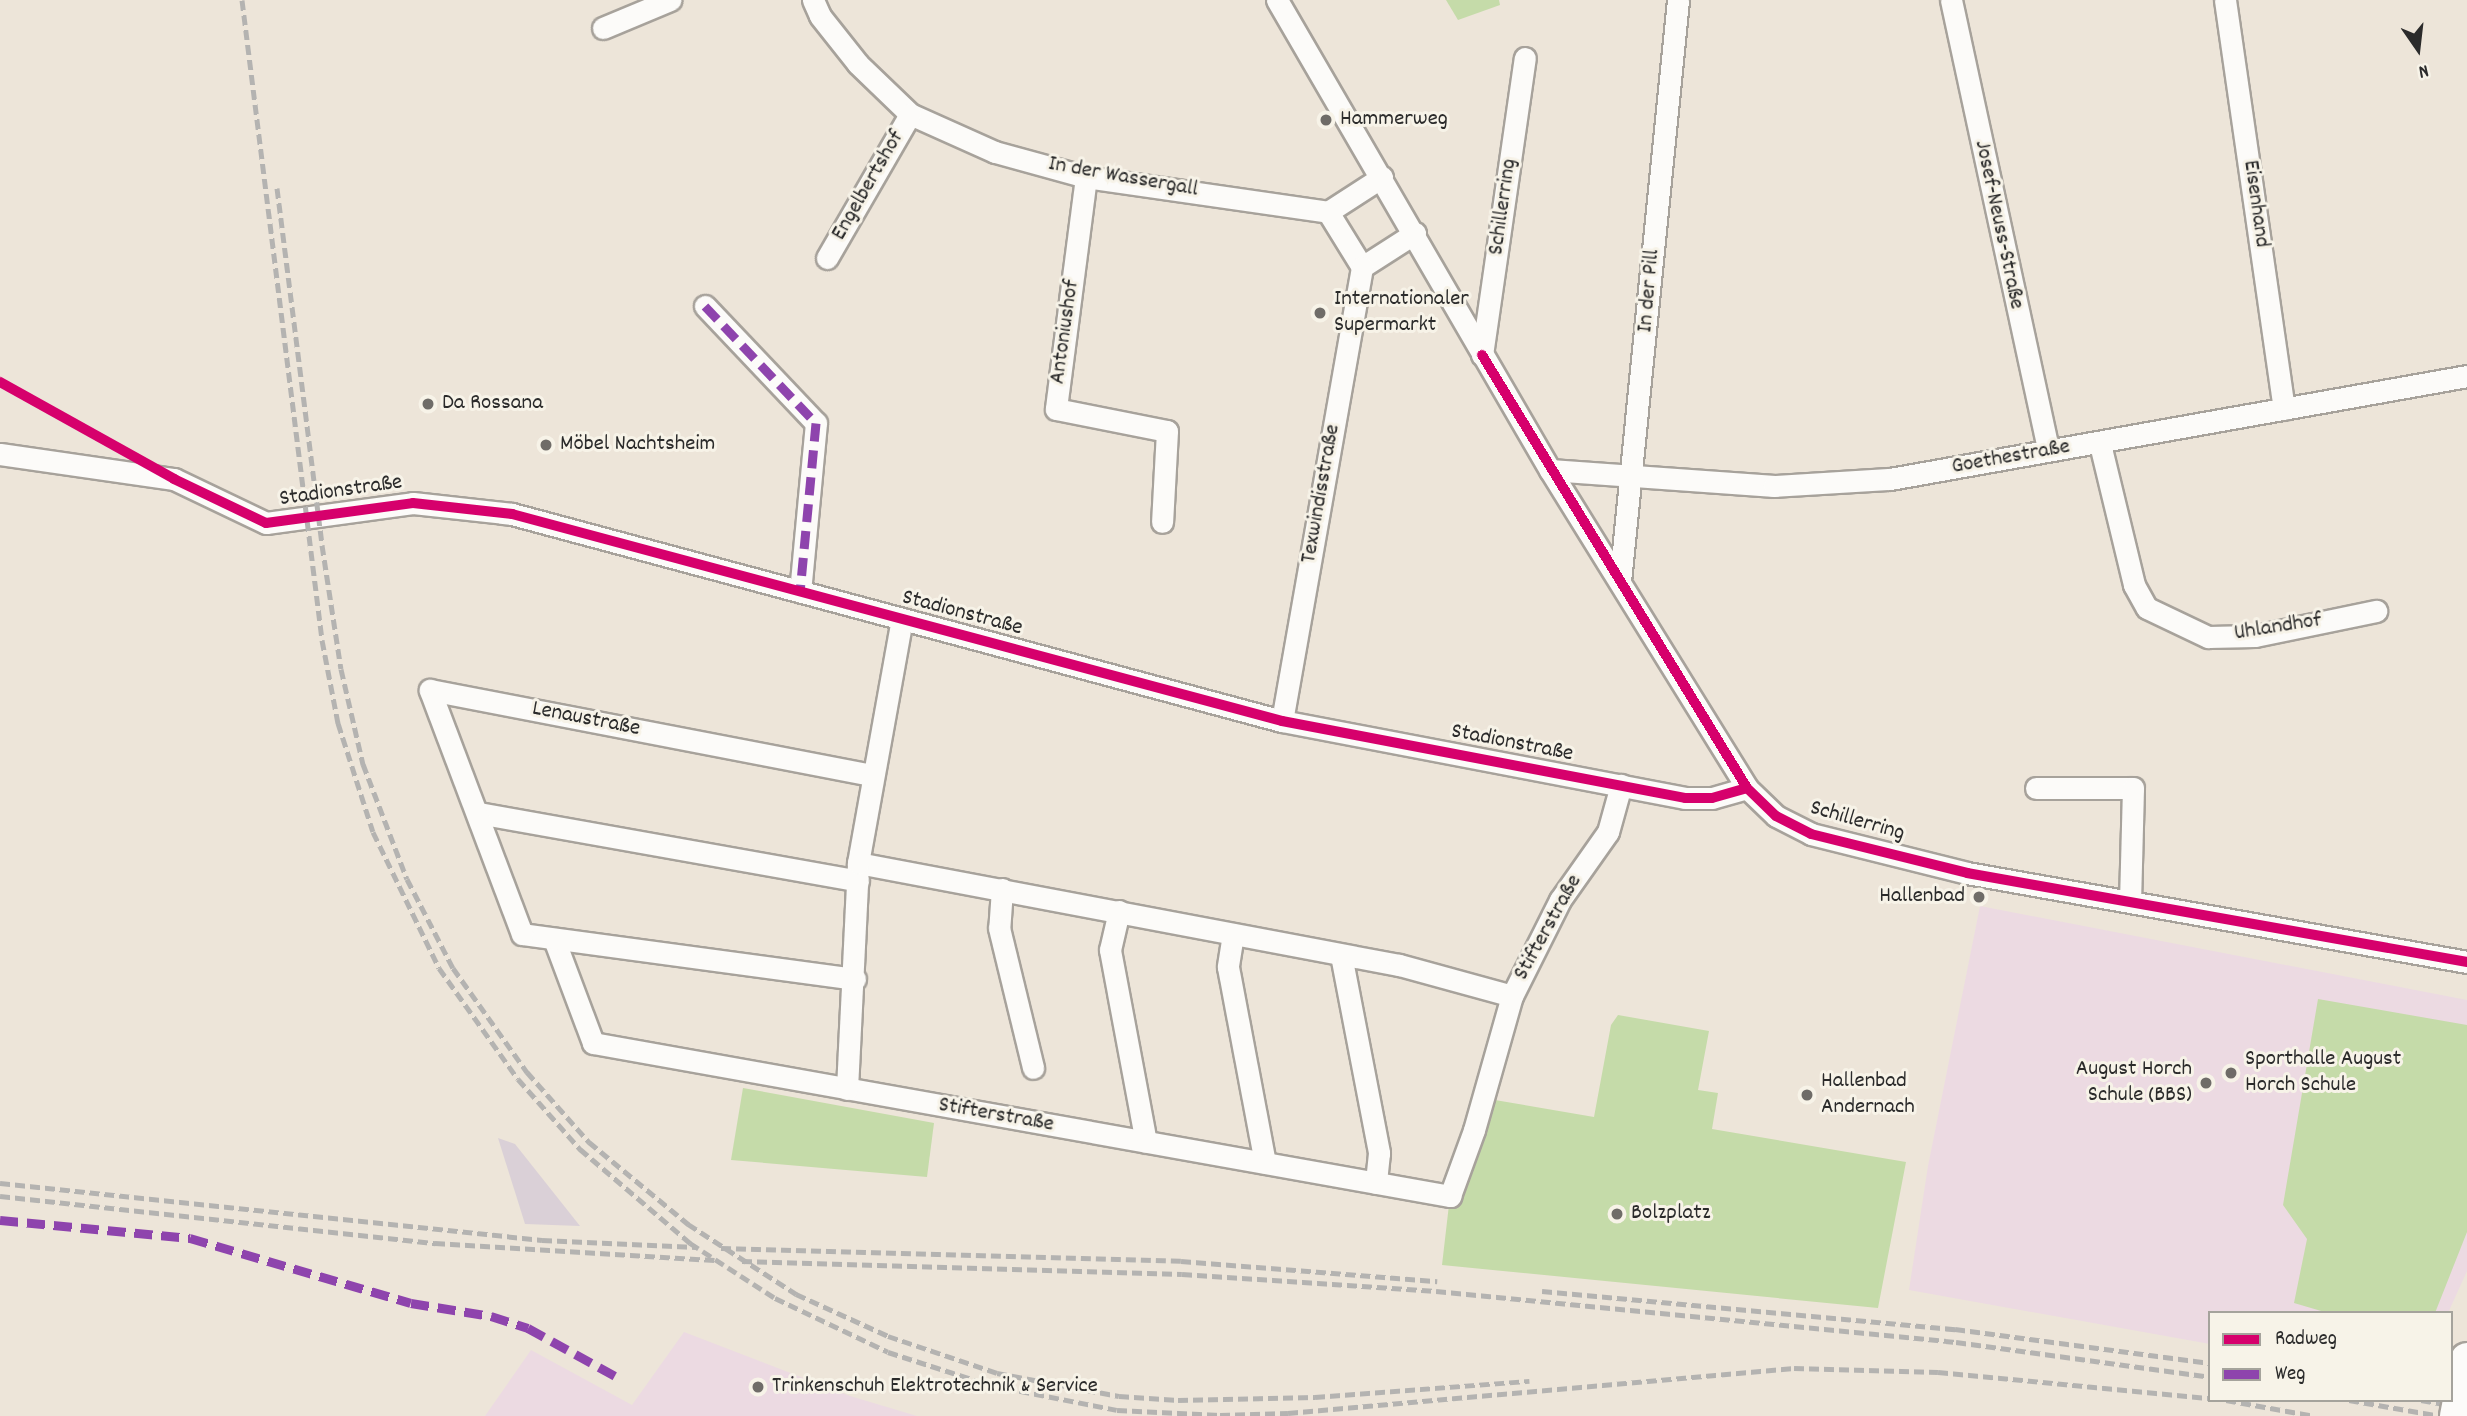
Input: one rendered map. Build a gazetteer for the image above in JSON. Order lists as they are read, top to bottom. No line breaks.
{"streets":{"street":["In der Wassergall","Engelbertshof","Eisenhand","Schillerring","Josef-Neuss-Straße","In der Pill","Antoniushof","Goethestraße","Stadionstraße","Texwindisstraße","Uhlandhof","Lenaustraße","Stifterstraße"]},"crossings":[["In der Wassergall","Engelbertshof"],["In der Wassergall","Antoniushof"],["Eisenhand","Goethestraße"],["Schillerring","In der Pill"],["Schillerring","Goethestraße"],["Schillerring","Stadionstraße"],["Josef-Neuss-Straße","Goethestraße"],["In der Pill","Goethestraße"],["Goethestraße","Uhlandhof"],["Stadionstraße","Texwindisstraße"],["Stadionstraße","Stifterstraße"]],"places":["Hammerweg","Internationaler Supermarkt","Da Rossana","Möbel Nachtsheim","Hallenbad","Sporthalle August Horch Schule","August Horch Schule (BBS)","Hallenbad Andernach","Bolzplatz","Trinkenschuh Elektrotechnik & Service"],"legend":["Radweg","Weg"],"north":"bottom"}
